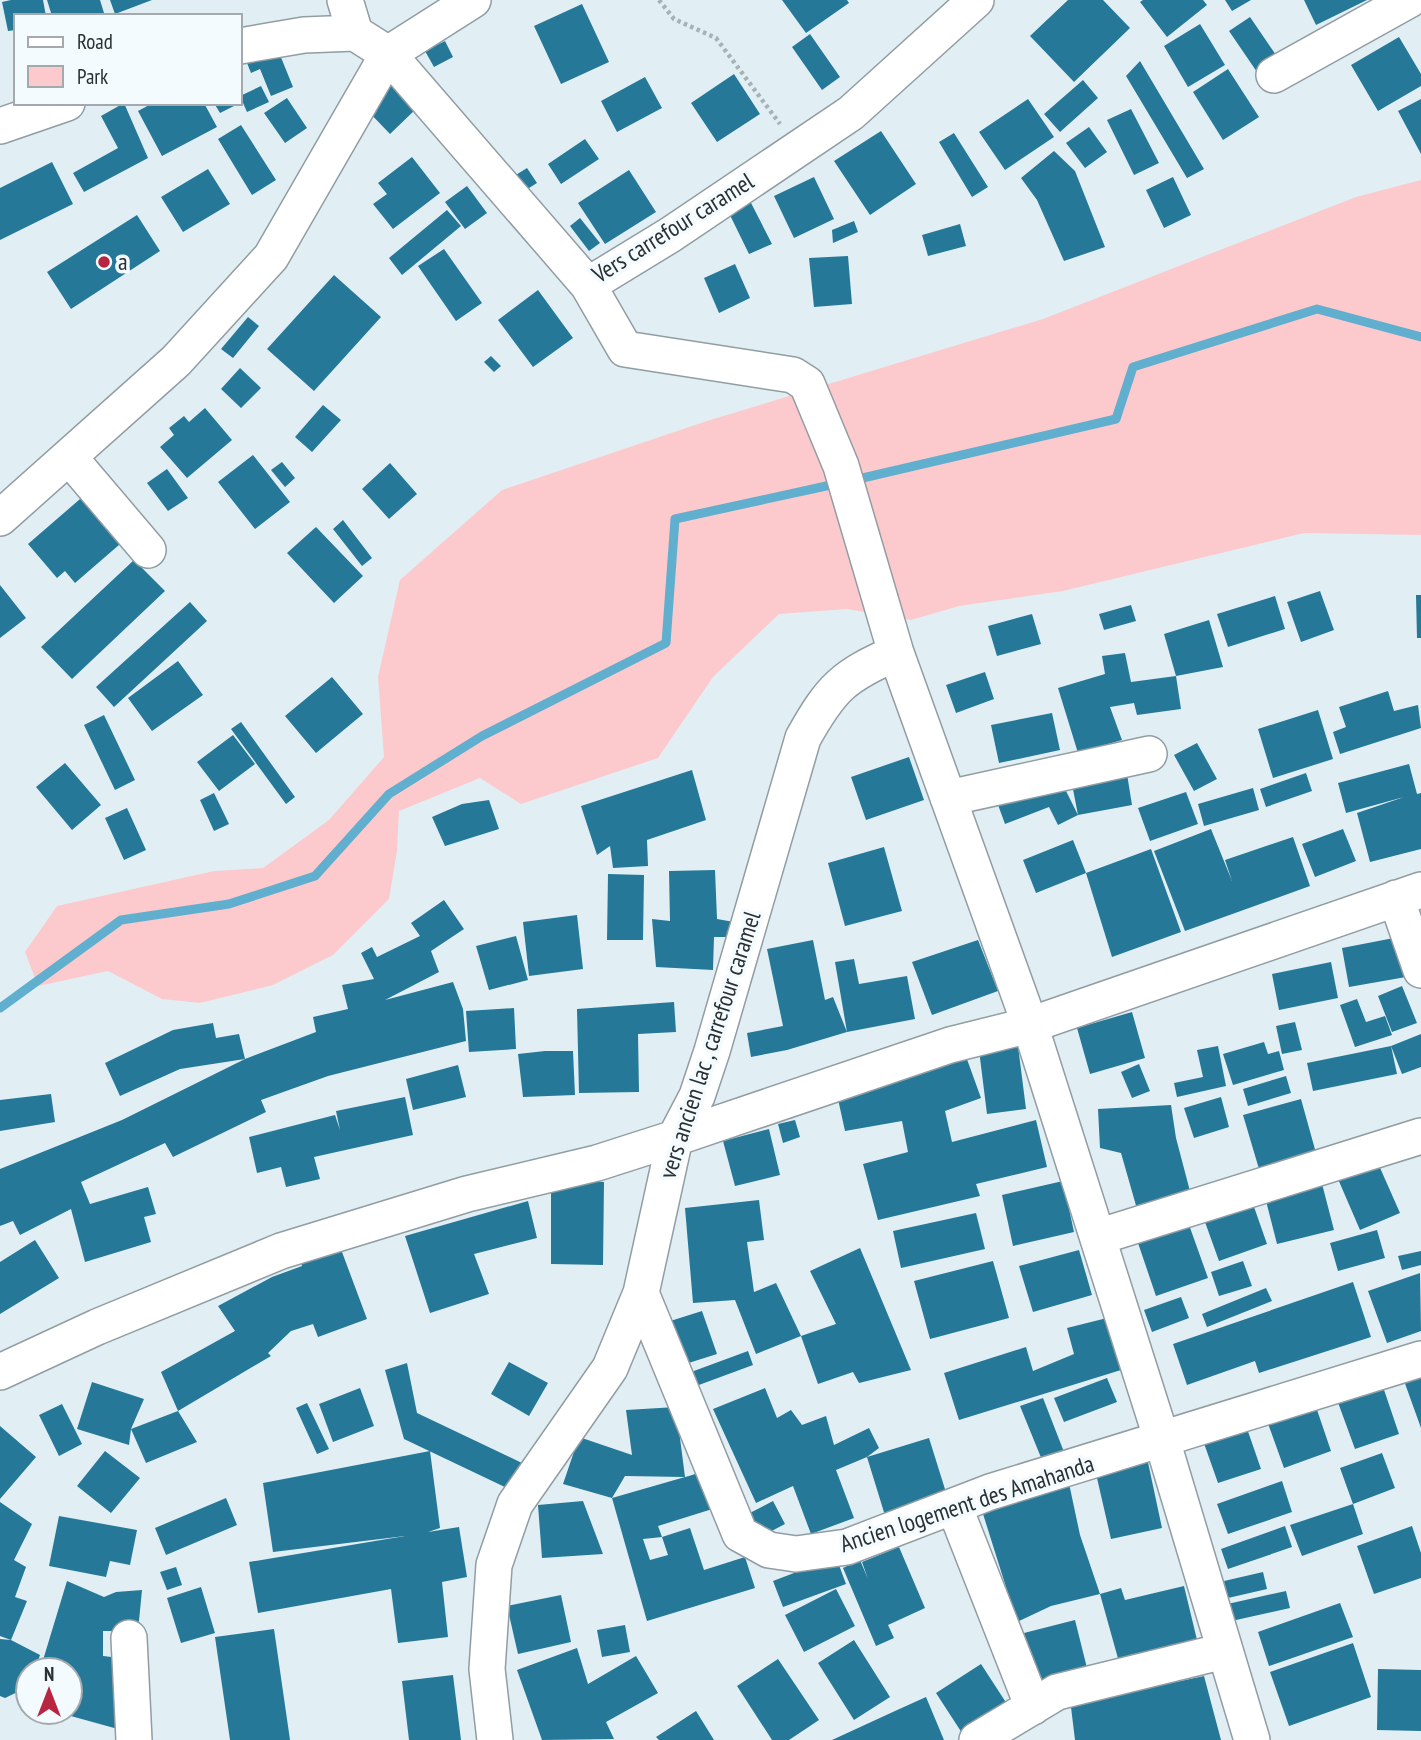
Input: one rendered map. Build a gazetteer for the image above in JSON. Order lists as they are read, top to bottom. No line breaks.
{"streets":{"street":["Vers carrefour caramel","vers ancien lac , carrefour caramel","Ancien logement des Amahanda"]},"crossings":[["vers ancien lac , carrefour caramel","Ancien logement des Amahanda"]],"places":["a"],"legend":["Road","Park"],"north":"top"}
